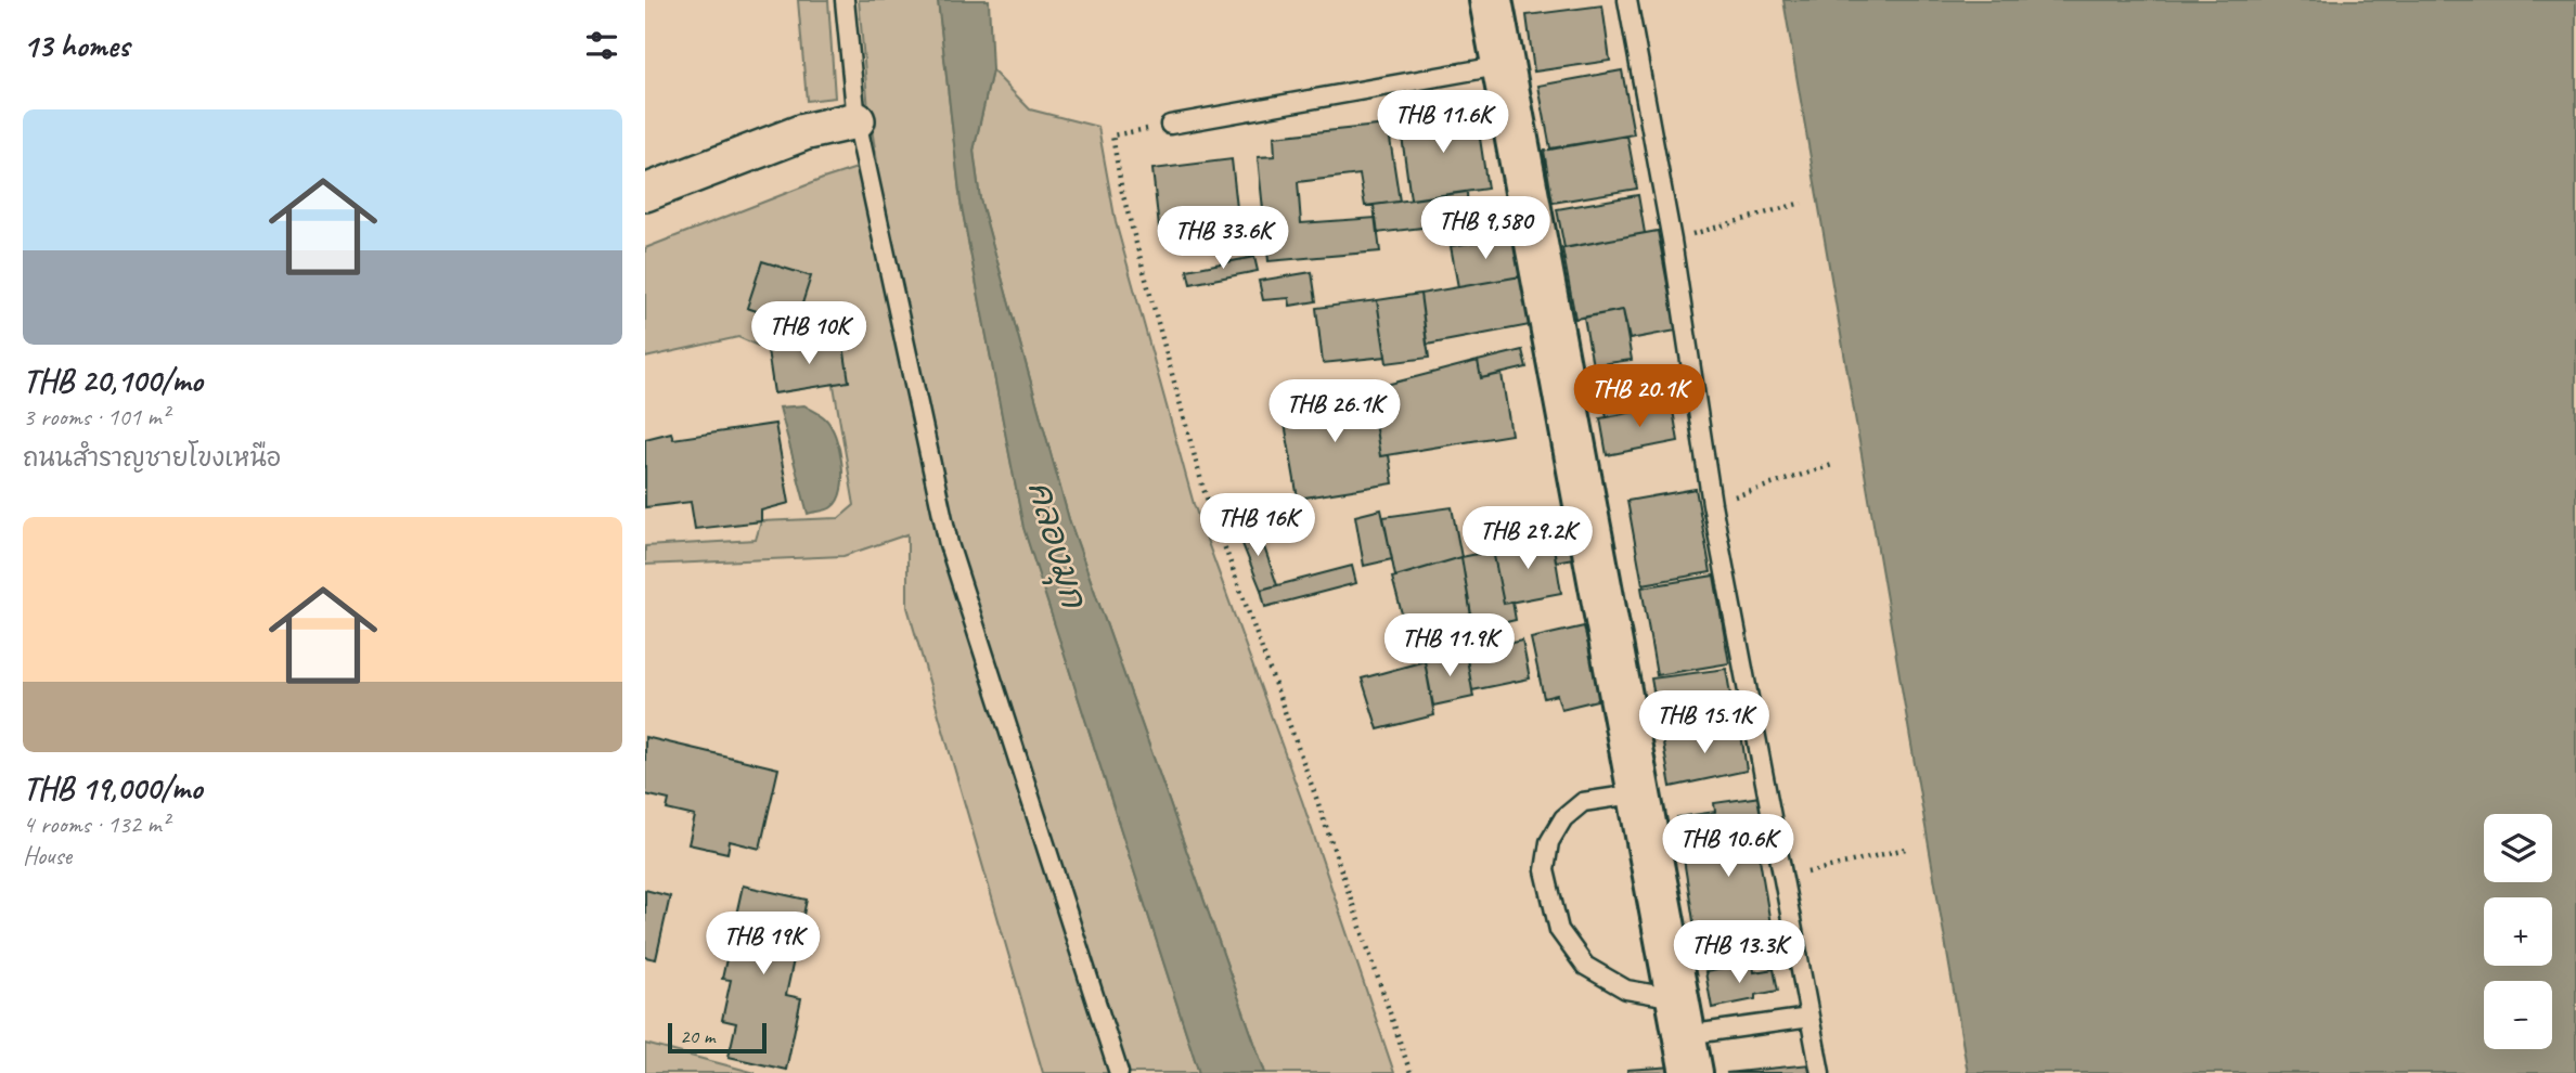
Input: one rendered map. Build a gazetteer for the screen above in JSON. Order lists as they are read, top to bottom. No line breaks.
{"water":["คลองมุก"],"scale_bar":"20 m","page":{"heading":"13 homes","price":["THB 11.6K","THB 9,580","THB 33.6K","THB 10K","THB 20.1K","THB 26.1K","THB 16K","THB 29.2K","THB 11.9K","THB 15.1K","THB 10.6K","THB 19K","THB 13.3K"],"list":[{"name":"THB 20,100/mo","note":"3 rooms · 101 m² · ถนนสำราญชายโขงเหนือ"},{"name":"THB 19,000/mo","note":"4 rooms · 132 m² · House"}],"map_buttons":["+","−"],"scale":"20 m"}}
